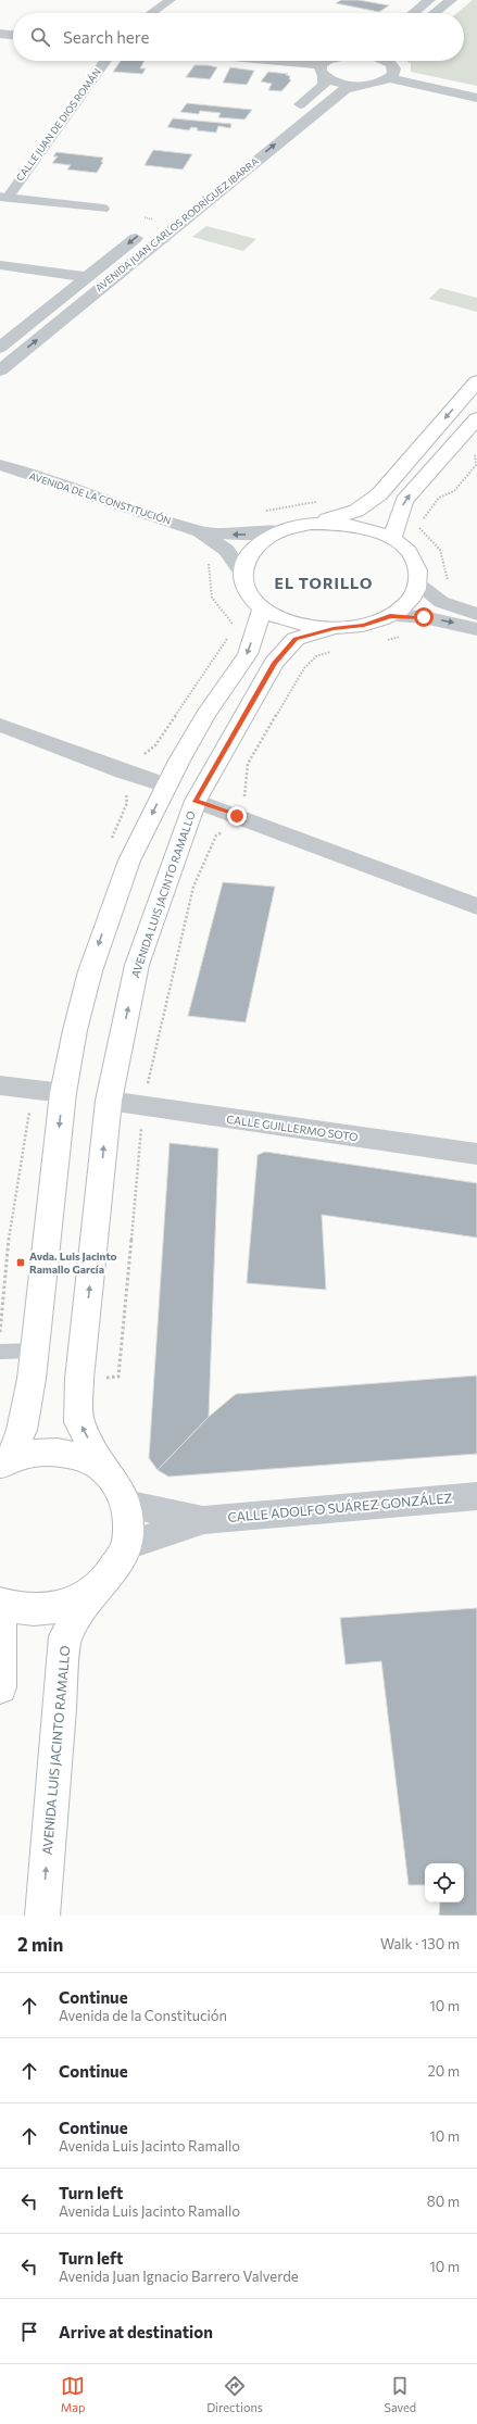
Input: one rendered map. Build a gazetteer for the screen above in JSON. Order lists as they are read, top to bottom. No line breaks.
{"streets":{"main road":["AVENIDA LUIS JACINTO RAMALLO"],"street":["CALLE JUAN DE DIOS ROMÁN","AVENIDA JUAN CARLOS RODRÍGUEZ IBARRA","AVENIDA DE LA CONSTITUCIÓN","CALLE GUILLERMO SOTO","CALLE ADOLFO SUÁREZ GONZÁLEZ"]},"crossings":[["AVENIDA DE LA CONSTITUCIÓN","AVENIDA LUIS JACINTO RAMALLO"],["AVENIDA LUIS JACINTO RAMALLO","CALLE GUILLERMO SOTO"],["AVENIDA LUIS JACINTO RAMALLO","CALLE ADOLFO SUÁREZ GONZÁLEZ"]],"districts":["EL TORILLO"],"places":{"transit":["Avda. Luis Jacinto Ramallo García"]},"page":{"search":"Search here","heading":["2 min","Walk · 130 m"],"list":[["Continue","Avenida de la Constitución","10 m"],["Continue","20 m"],["Continue","Avenida Luis Jacinto Ramallo","10 m"],["Turn left","Avenida Luis Jacinto Ramallo","80 m"],["Turn left","Avenida Juan Ignacio Barrero Valverde","10 m"],"Arrive at destination"],"nav":["Map","Directions","Saved"]}}
